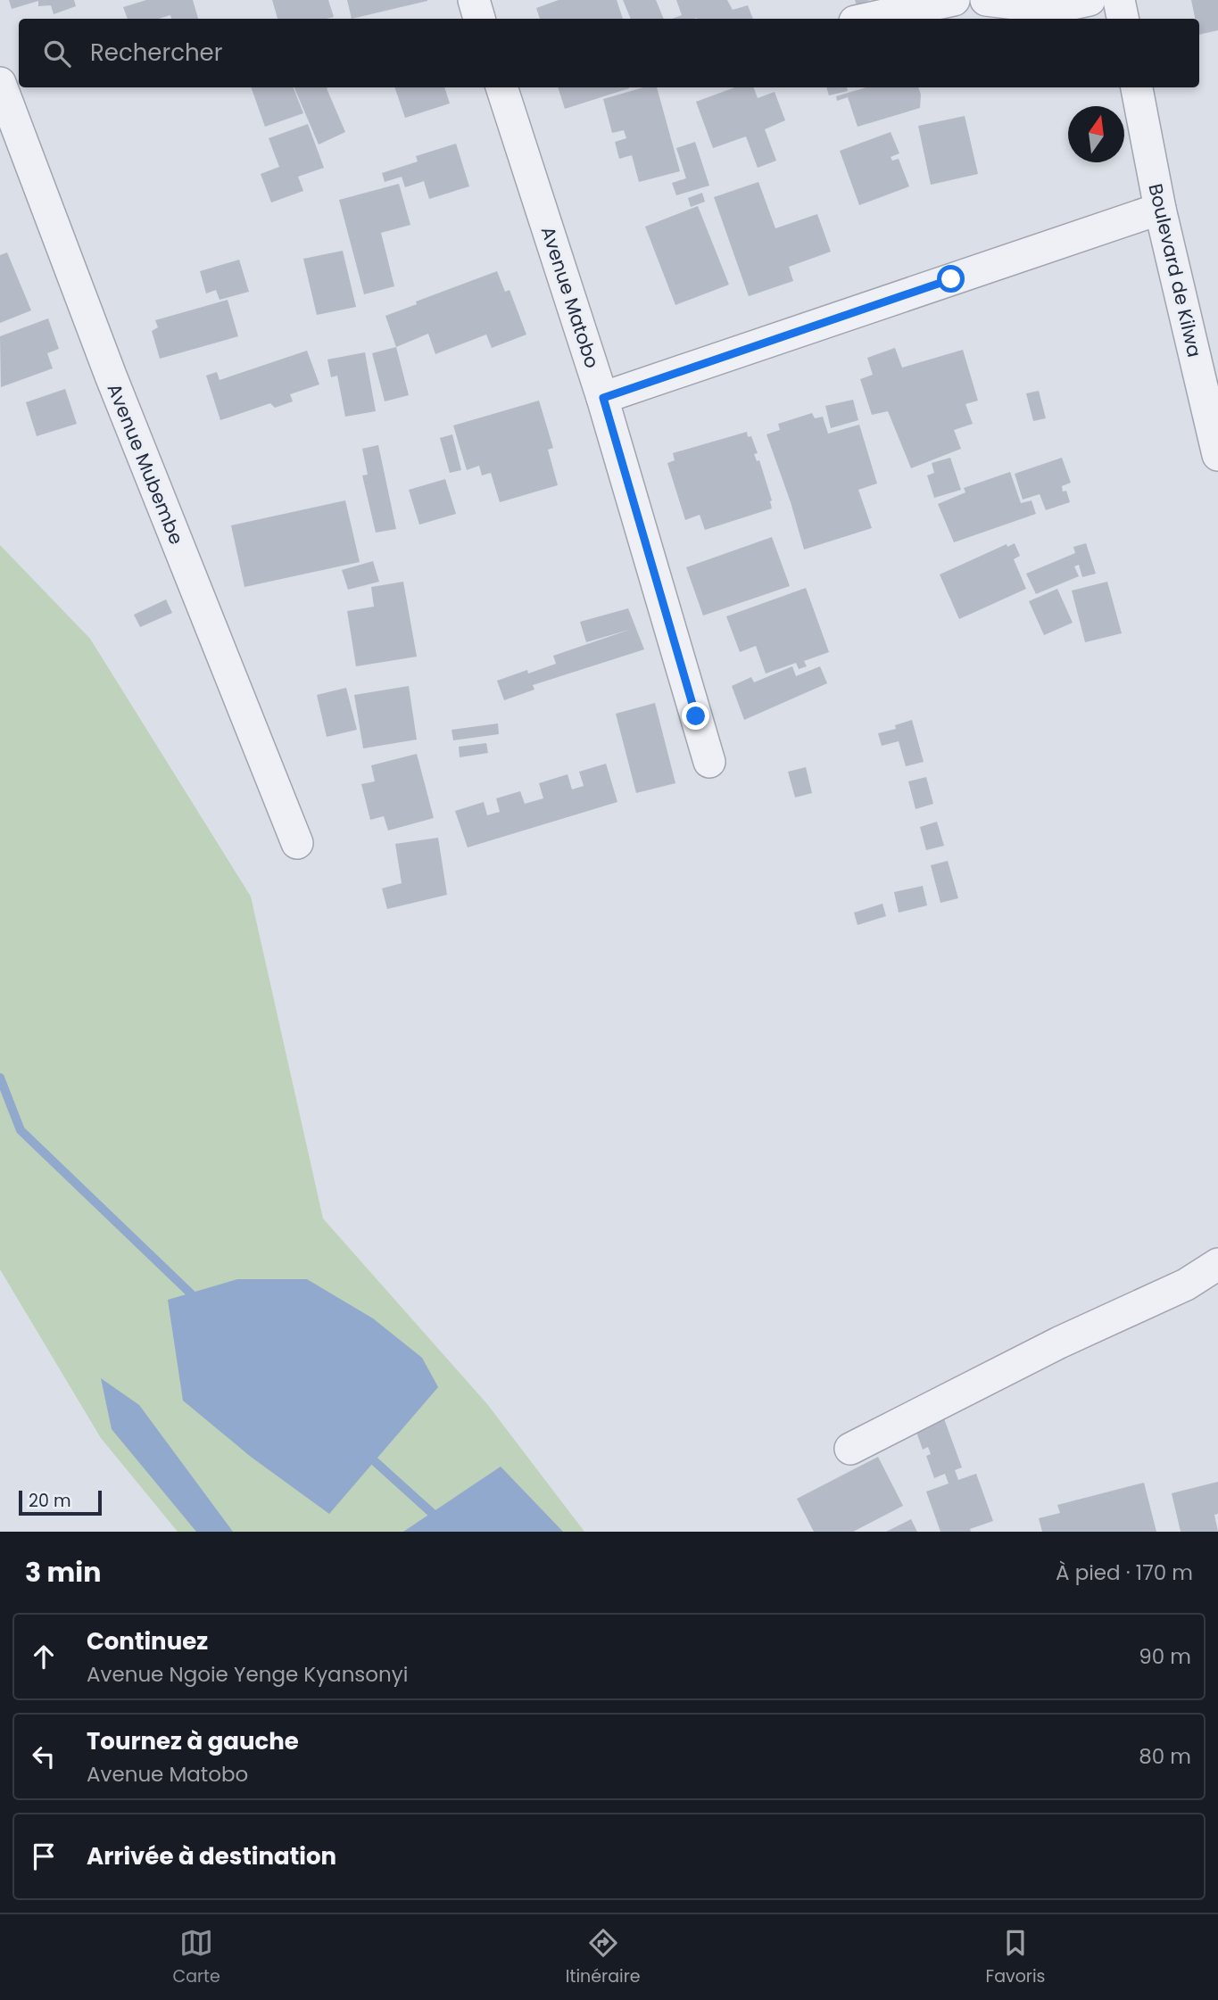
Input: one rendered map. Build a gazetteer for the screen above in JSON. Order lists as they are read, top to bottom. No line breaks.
{"streets":{"street":["Boulevard de Kilwa","Avenue Matobo","Avenue Mubembe"]},"scale_bar":"20 m","north":"top","page":{"search":"Rechercher","scale":"20 m","heading":["3 min","À pied · 170 m"],"list":[["Continuez","Avenue Ngoie Yenge Kyansonyi","90 m"],["Tournez à gauche","Avenue Matobo","80 m"],"Arrivée à destination"],"nav":["Carte","Itinéraire","Favoris"]}}
